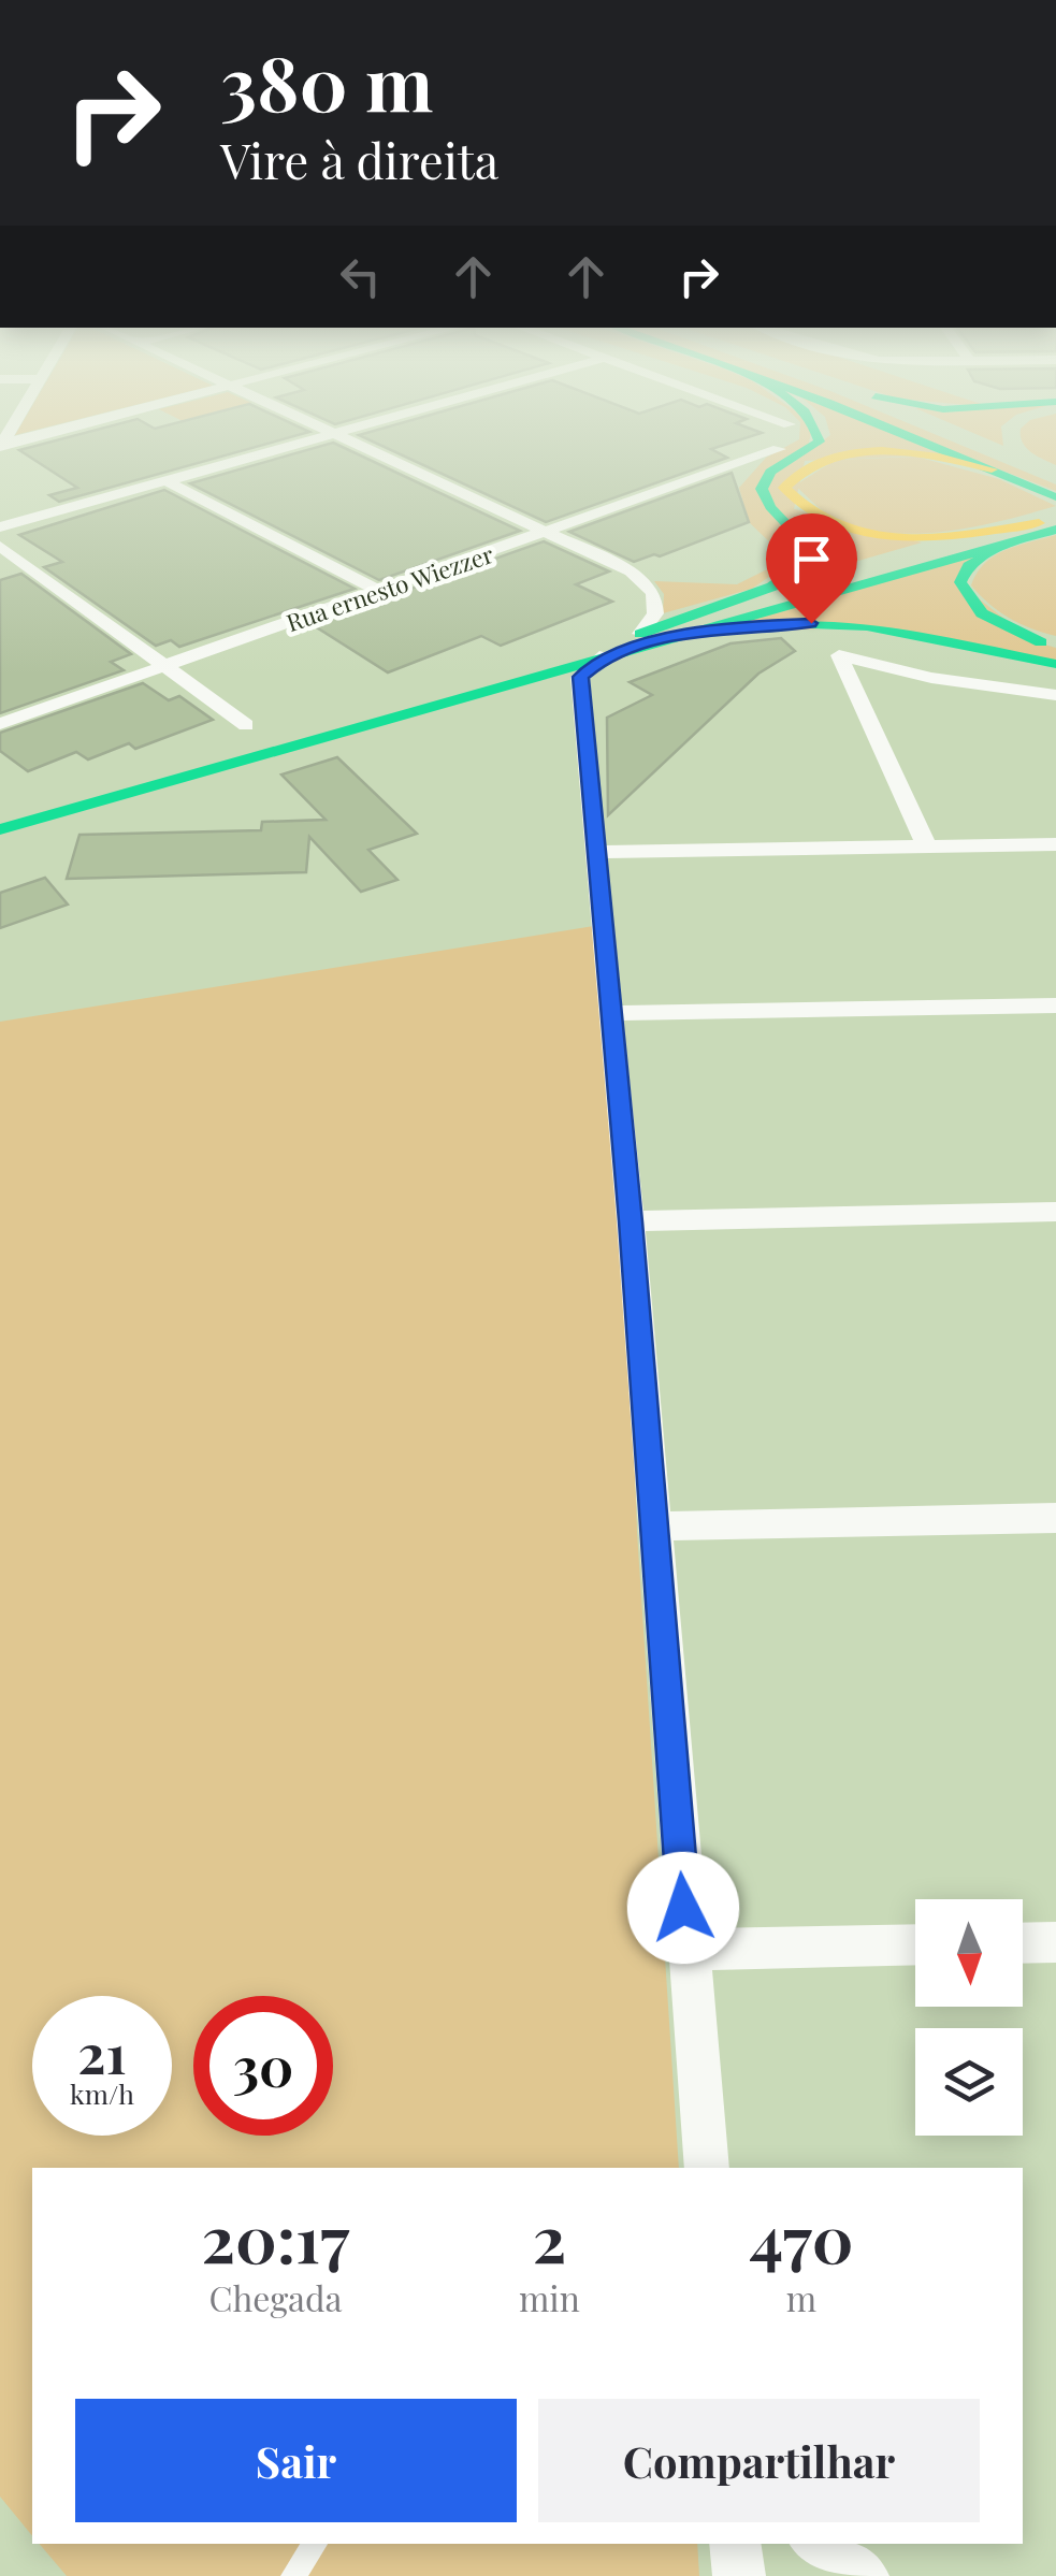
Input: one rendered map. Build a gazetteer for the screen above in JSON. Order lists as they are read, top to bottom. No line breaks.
{"streets":{"street":["Rua ernesto Wiezzer"]},"north":"bottom","page":{"turn":["380 m","Vire à direita"],"speed":"21 km/h","limit":"30","eta":["20:17","Chegada","2","min","470","m"],"buttons":["Sair","Compartilhar"]}}
